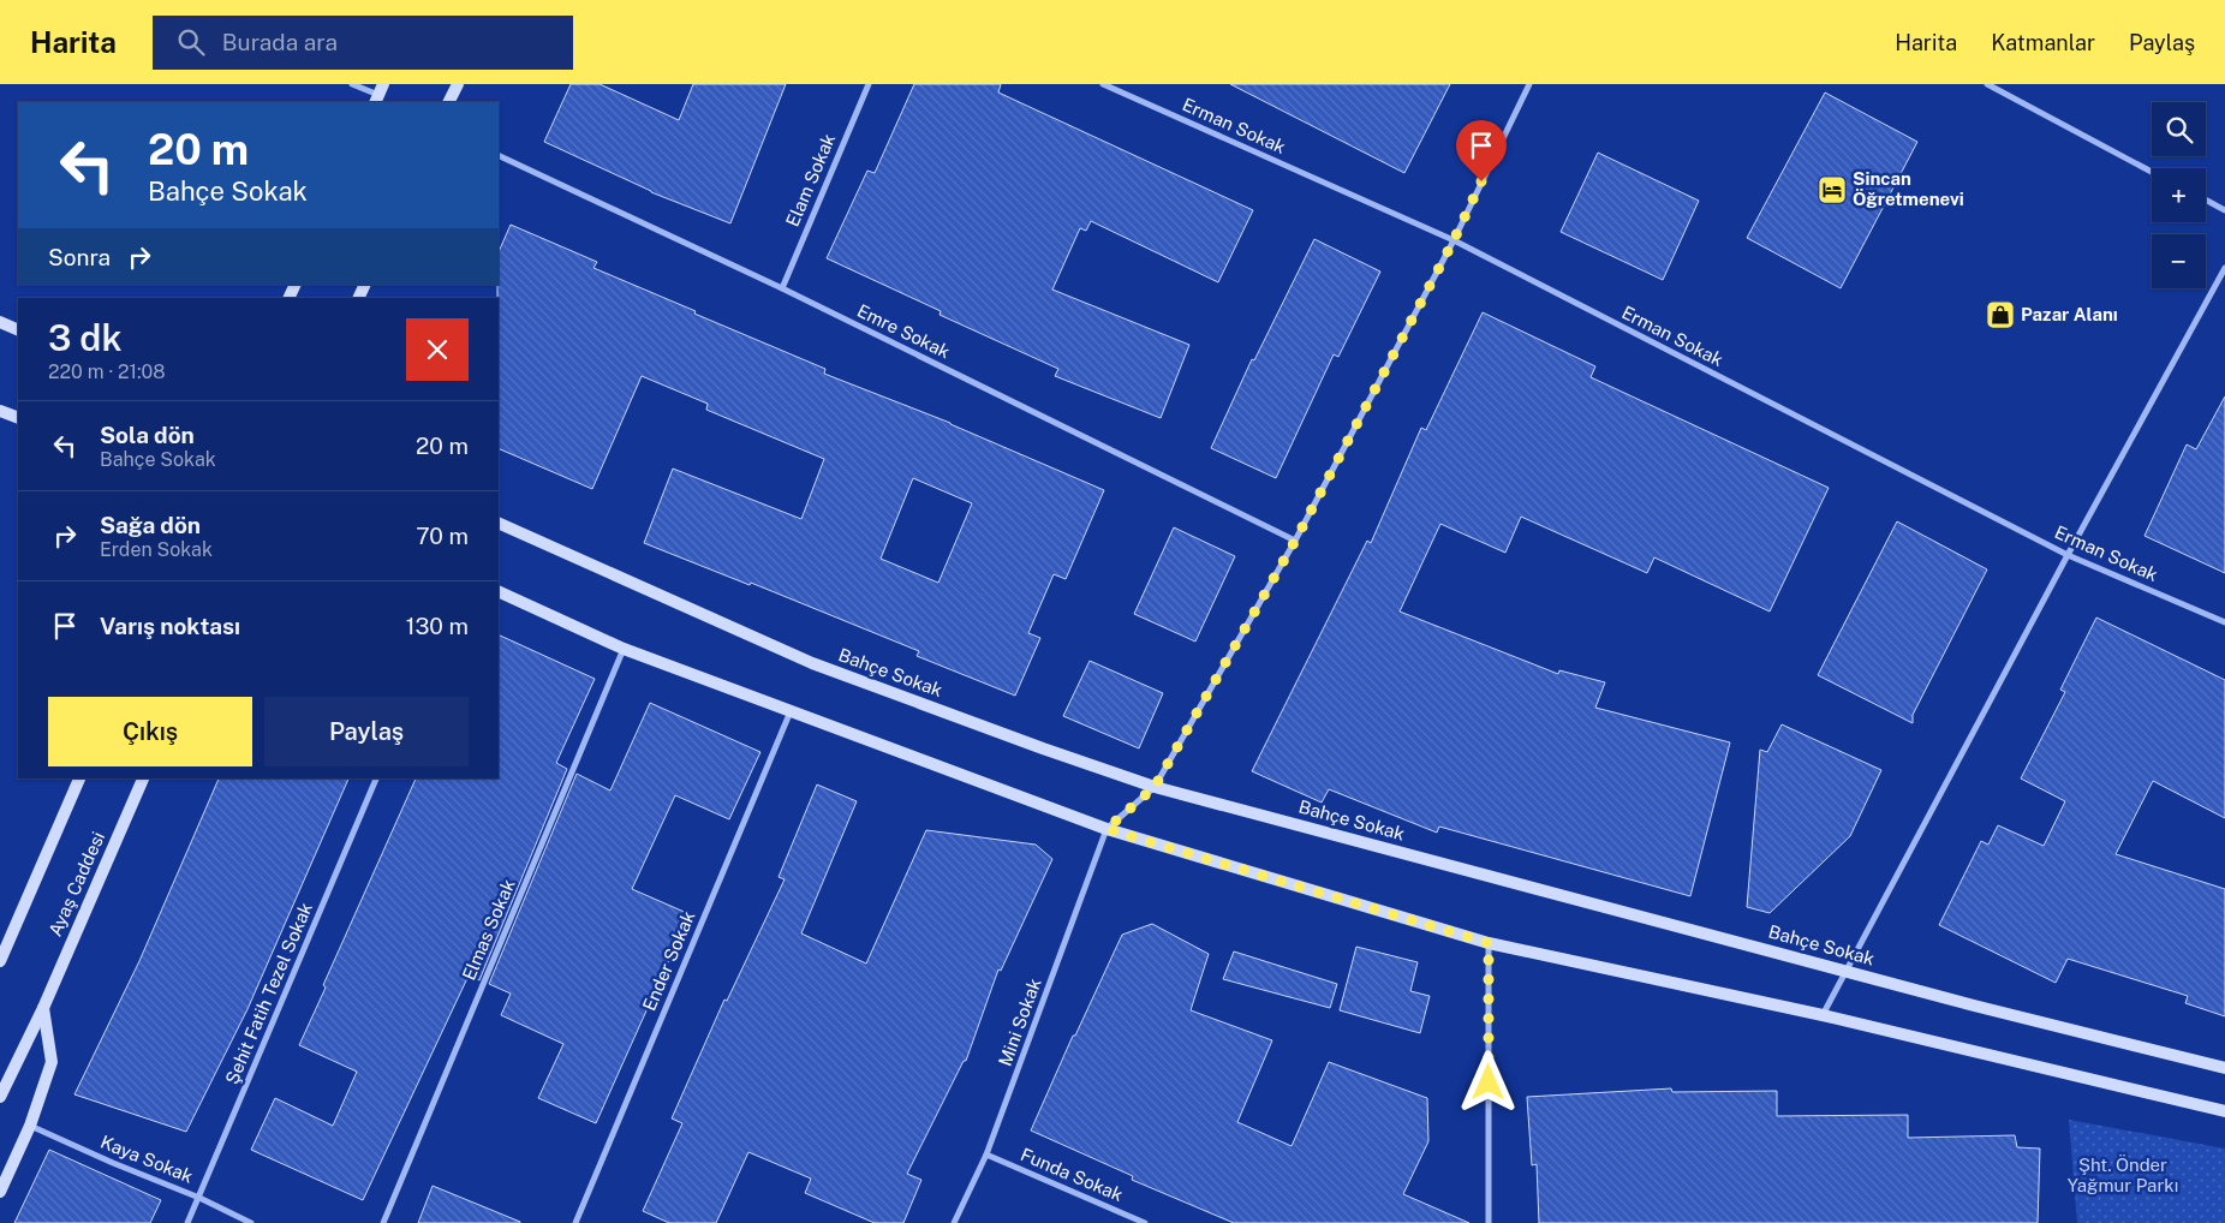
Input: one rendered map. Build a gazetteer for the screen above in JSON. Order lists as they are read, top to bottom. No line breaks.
{"streets":{"street":["Erman Sokak","Elam Sokak","Emre Sokak","Bahçe Sokak","Ayaş Caddesi","Elmas Sokak","Ender Sokak","Şehit Fatih Tezel Sokak","Mini Sokak","Kaya Sokak","Funda Sokak"]},"crossings":[["Elam Sokak","Emre Sokak"],["Şehit Fatih Tezel Sokak","Kaya Sokak"],["Mini Sokak","Funda Sokak"]],"parks":["Şht. Önder Yağmur Parkı"],"places":{"hotel":["Sincan Öğretmenevi"],"shop":["Pazar Alanı"]},"page":{"header":"Harita","search":"Burada ara","nav":["Harita","Katmanlar","Paylaş"],"map_buttons":["+","−"],"turn":["20 m","Bahçe Sokak"],"then":"Sonra","heading":["3 dk","220 m · 21:08"],"list":[{"name":"Sola dön","note":"Bahçe Sokak","value":"20 m"},{"name":"Sağa dön","note":"Erden Sokak","value":"70 m"},{"name":"Varış noktası","value":"130 m"}],"buttons":["Çıkış","Paylaş"]}}
